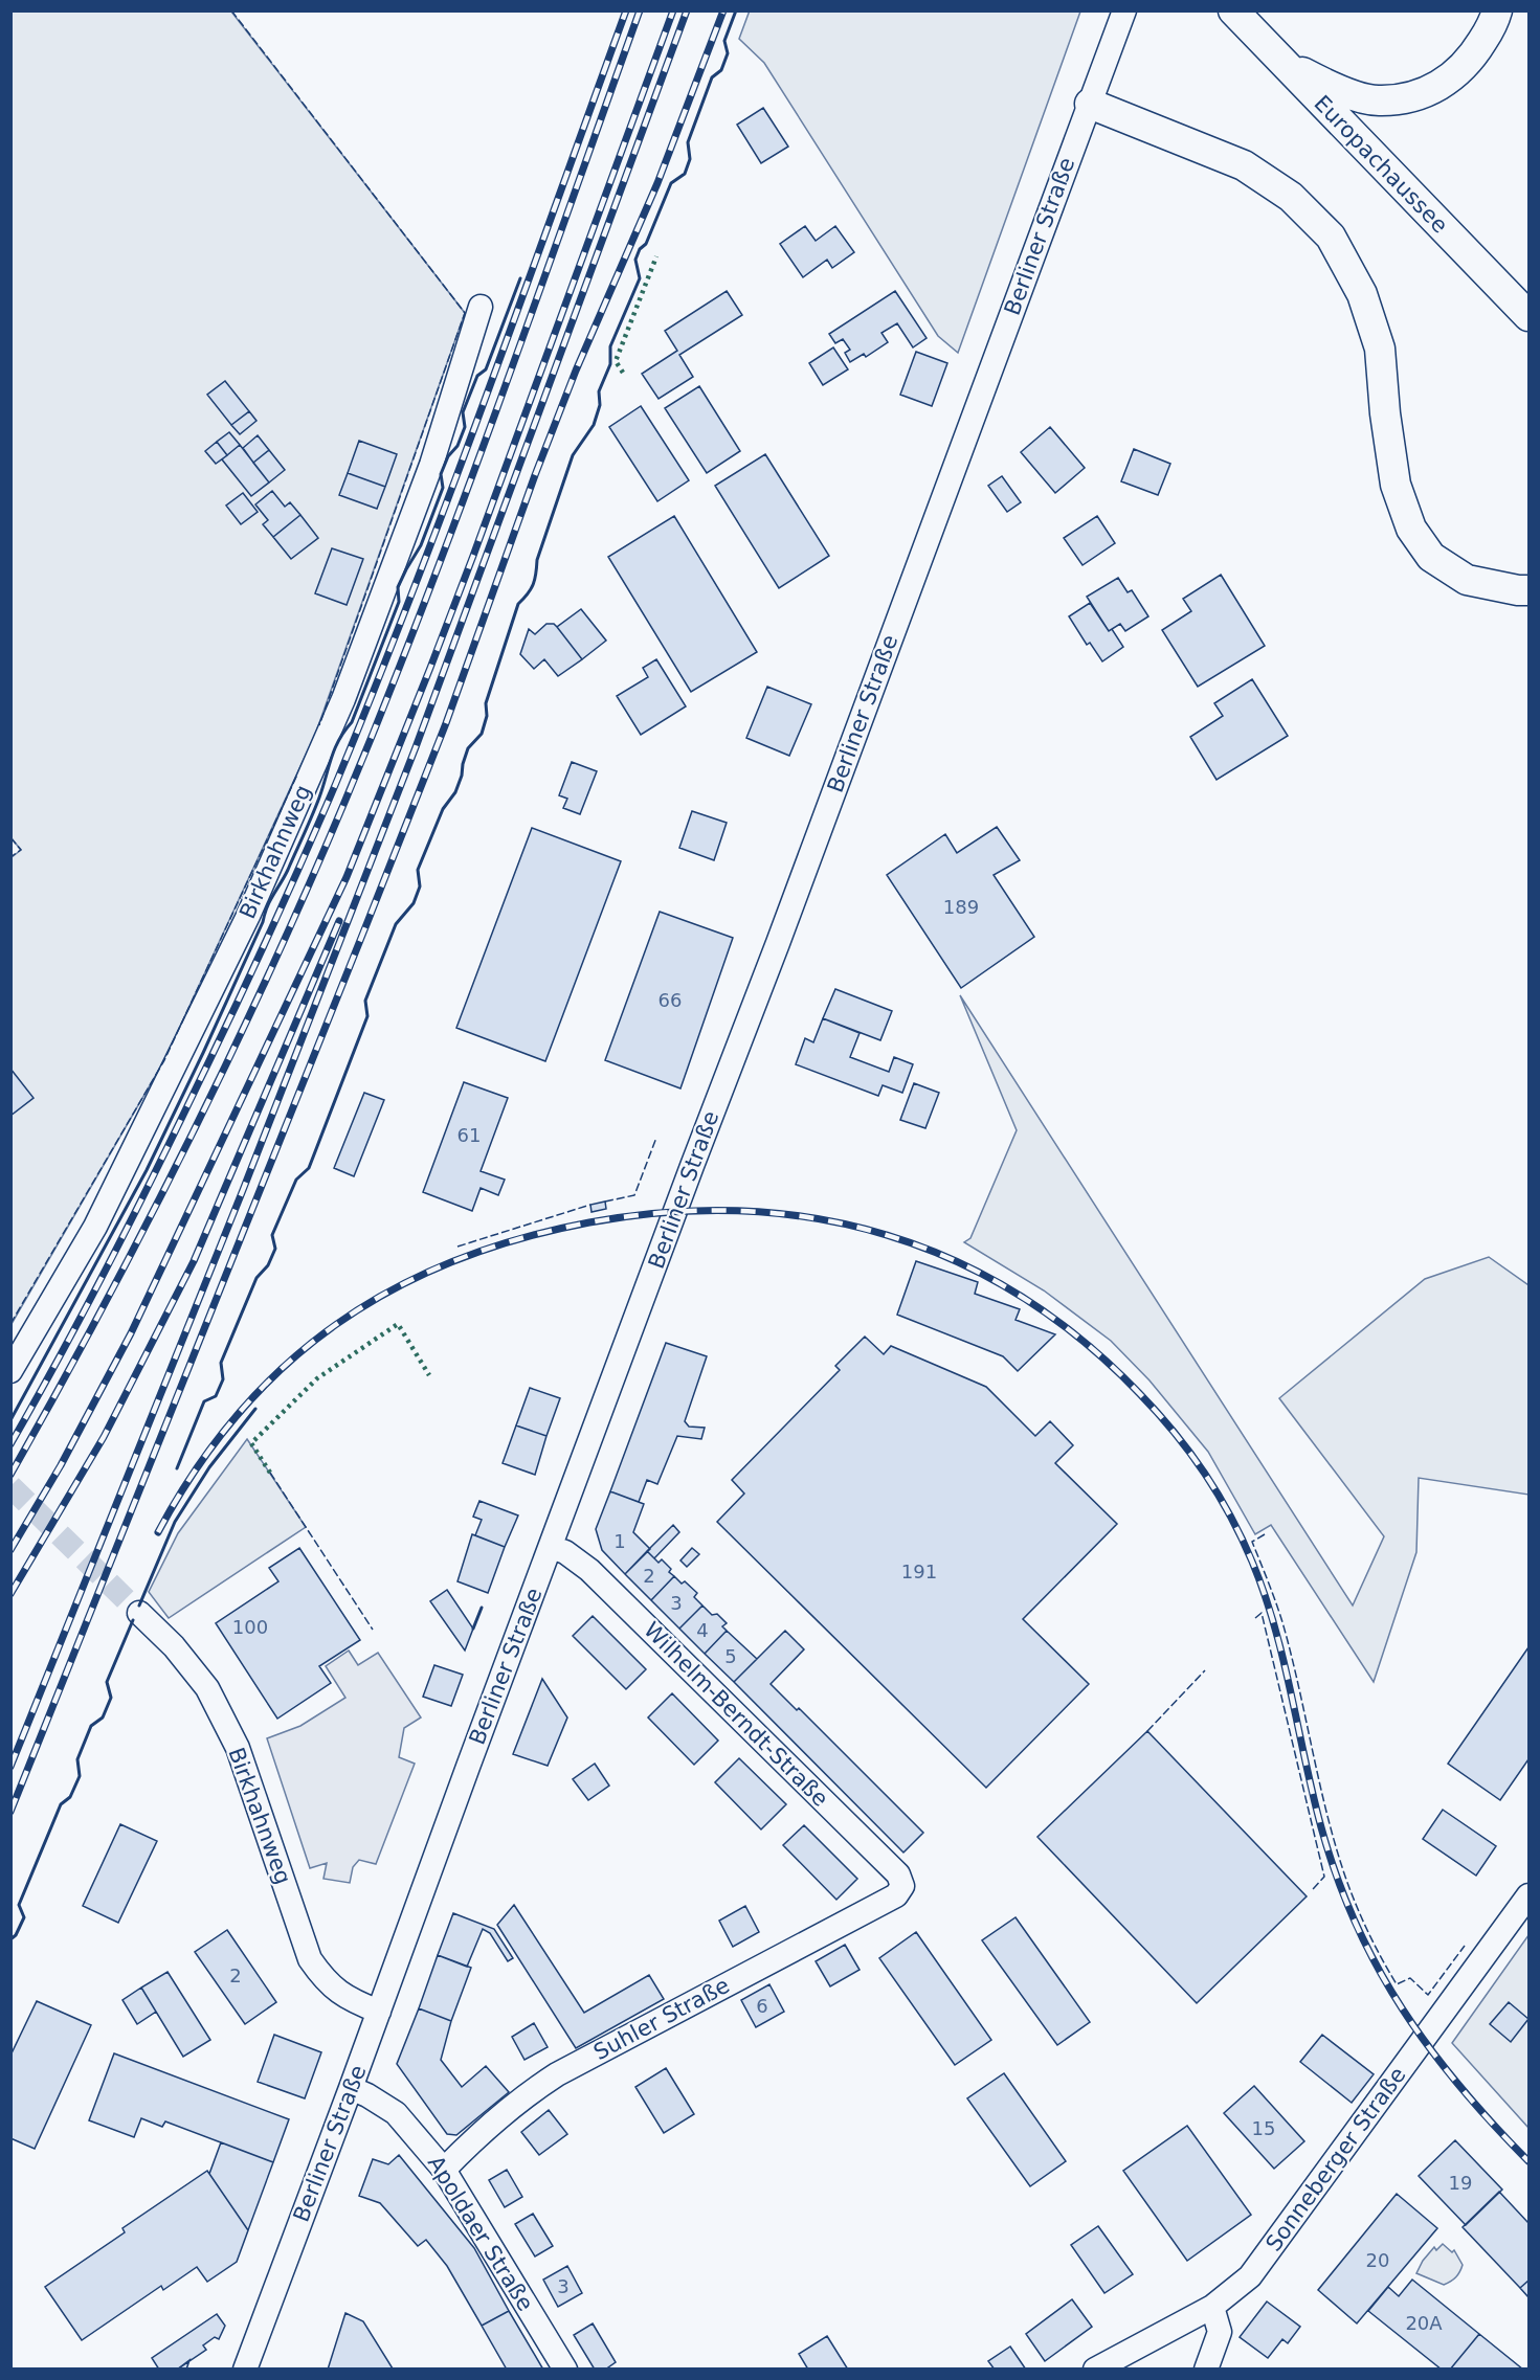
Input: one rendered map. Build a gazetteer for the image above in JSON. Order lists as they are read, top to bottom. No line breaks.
{"streets":{"main road":["Europachaussee"],"street":["Berliner Straße","Birkhahnweg","Wilhelm-Berndt-Straße","Suhler Straße","Sonneberger Straße","Apoldaer Straße"]},"crossings":[["Berliner Straße","Birkhahnweg"],["Berliner Straße","Wilhelm-Berndt-Straße"],["Berliner Straße","Apoldaer Straße"],["Wilhelm-Berndt-Straße","Suhler Straße"],["Suhler Straße","Apoldaer Straße"]],"house_numbers":["189","66","61","1","191","2","3","100","4","5","2","6","15","19","20","3","20A"]}
